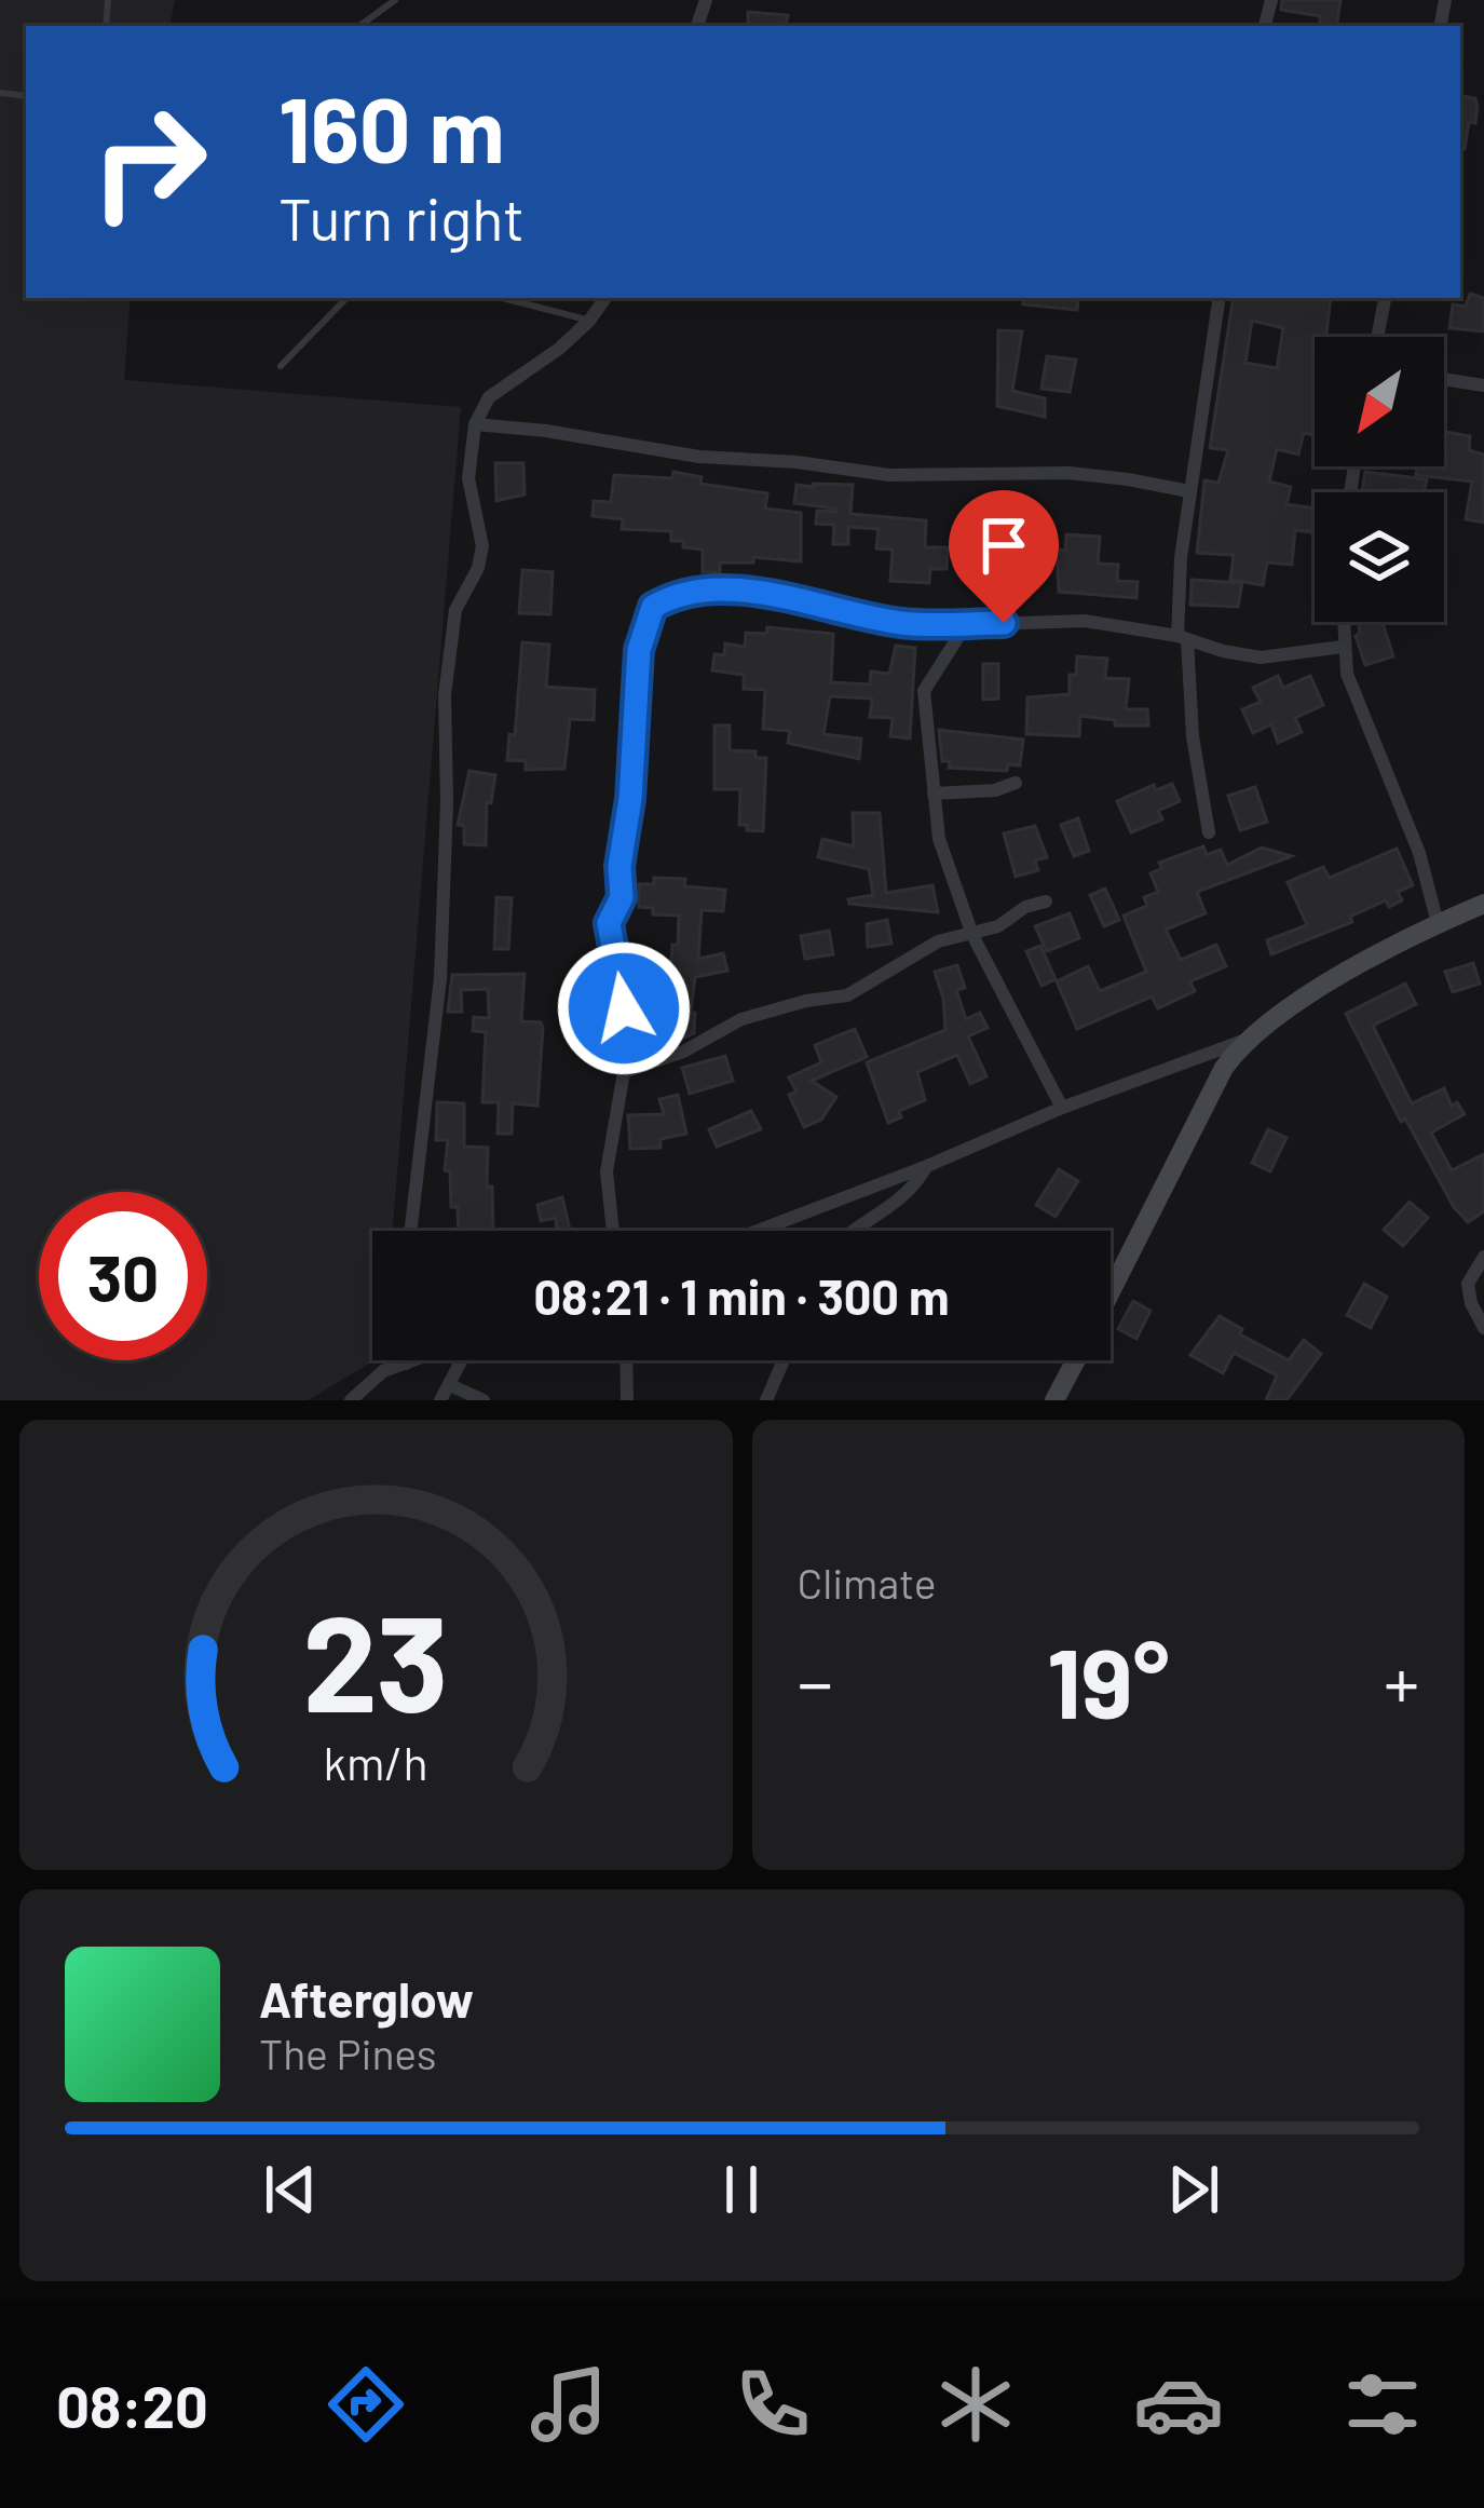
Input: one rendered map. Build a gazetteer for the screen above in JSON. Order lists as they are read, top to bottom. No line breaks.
{"north":"bottom left","page":{"turn":["160 m","Turn right"],"limit":"30","trip":"08:21 · 1 min · 300 m","tile":"Climate","heat":["−","19°","+"],"song":["Afterglow","The Pines"],"tabs":"08:20","gauge":["23","km/h"]}}
